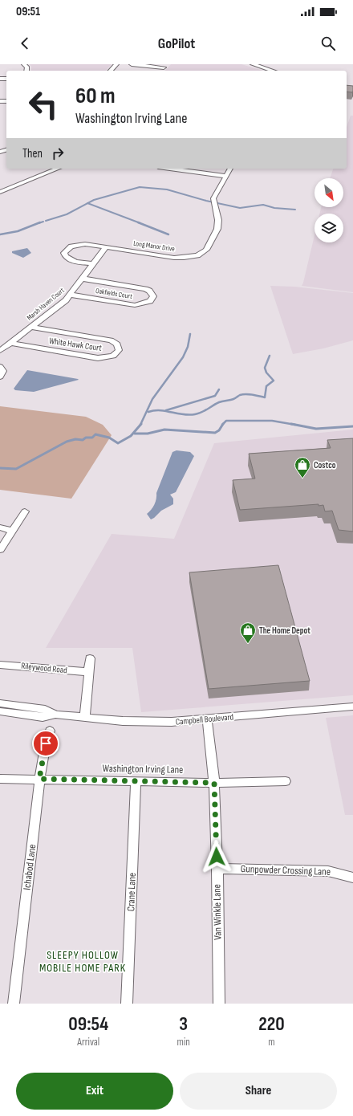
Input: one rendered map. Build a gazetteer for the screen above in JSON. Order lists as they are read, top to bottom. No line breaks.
{"streets":{"street":["Long Manor Drive","Oakfields Court","Marsh Haven Court","White Hawk Court","Rileywood Road","Campbell Boulevard","Washington Irving Lane","Ichabod Lane","Gunpowder Crossing Lane","Crane Lane","Van Winkle Lane"]},"crossings":[["Long Manor Drive","Marsh Haven Court"],["Oakfields Court","Marsh Haven Court"],["Marsh Haven Court","White Hawk Court"],["Campbell Boulevard","Van Winkle Lane"],["Washington Irving Lane","Ichabod Lane"],["Washington Irving Lane","Crane Lane"],["Washington Irving Lane","Van Winkle Lane"],["Gunpowder Crossing Lane","Van Winkle Lane"]],"districts":["SLEEPY HOLLOW MOBILE HOME PARK"],"places":{"shop":["Costco","The Home Depot"]},"north":"bottom right","page":{"status":"09:51","header":"GoPilot","turn":["60 m","Washington Irving Lane"],"then":"Then","eta":["09:54","Arrival","3","min","220","m"],"buttons":["Exit","Share"]}}
